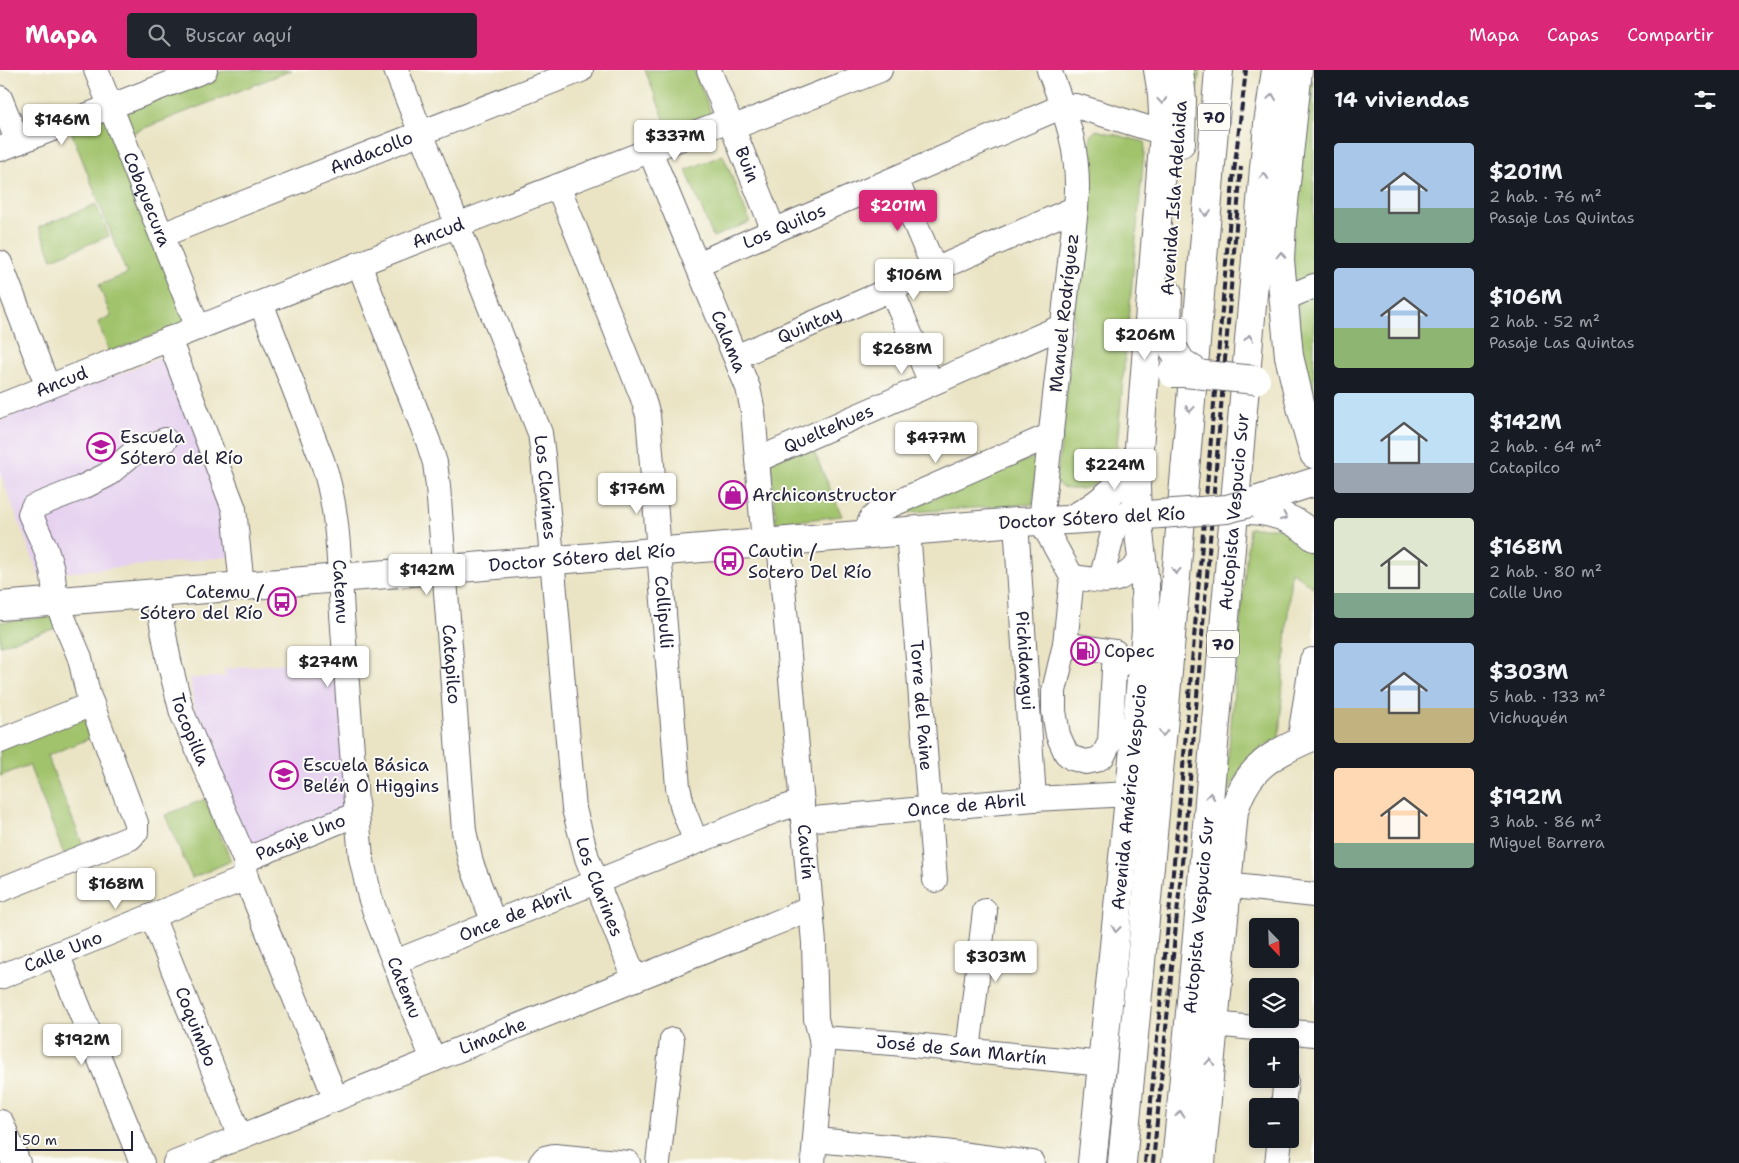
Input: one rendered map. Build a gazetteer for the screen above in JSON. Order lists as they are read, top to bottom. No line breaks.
{"streets":{"main road":["70","Avenida Isla Adelaida","Autopista Vespucio Sur","Doctor Sótero del Río","Avenida Américo Vespucio"],"street":["Andacollo","Buin","Cobquecura","Los Quilos","Ancud","Manuel Rodríguez","Quintay","Calama","Queltehues","Los Clarines","Catemu","Collipulli","Pichidangui","Catapilco","Torre del Paine","Tocopilla","Once de Abril","Pasaje Uno","Cautín","Calle Uno","Coquimbo","Limache","José de San Martín"]},"crossings":[["Andacollo","Cobquecura"],["Andacollo","Los Clarines"],["Buin","Los Quilos"],["Buin","Ancud"],["Cobquecura","Ancud"],["Los Quilos","Manuel Rodríguez"],["Los Quilos","Calama"],["Ancud","Calama"],["Ancud","Los Clarines"],["Ancud","Catemu"],["Ancud","Collipulli"],["Ancud","Catapilco"],["Manuel Rodríguez","Quintay"],["Manuel Rodríguez","Queltehues"],["Manuel Rodríguez","Doctor Sótero del Río"],["Manuel Rodríguez","Pichidangui"],["Quintay","Calama"],["Calama","Queltehues"],["Calama","Doctor Sótero del Río"],["Calama","Cautín"],["Los Clarines","Doctor Sótero del Río"],["Los Clarines","Once de Abril"],["Los Clarines","Limache"],["Doctor Sótero del Río","Catemu"],["Doctor Sótero del Río","Collipulli"],["Doctor Sótero del Río","Pichidangui"],["Doctor Sótero del Río","Catapilco"],["Doctor Sótero del Río","Torre del Paine"],["Doctor Sótero del Río","Tocopilla"],["Doctor Sótero del Río","Avenida Américo Vespucio"],["Doctor Sótero del Río","Cautín"],["Catemu","Once de Abril"],["Catemu","Pasaje Uno"],["Catemu","Limache"],["Collipulli","Once de Abril"],["Pichidangui","Once de Abril"],["Catapilco","Once de Abril"],["Torre del Paine","Once de Abril"],["Tocopilla","Pasaje Uno"],["Tocopilla","Calle Uno"],["Tocopilla","Limache"],["Avenida Américo Vespucio","Once de Abril"],["Avenida Américo Vespucio","José de San Martín"],["Once de Abril","Cautín"],["Pasaje Uno","Calle Uno"],["Cautín","Limache"],["Cautín","José de San Martín"],["Calle Uno","Coquimbo"],["Coquimbo","Limache"]],"places":{"school or university":["Escuela Sótero del Río","Escuela Básica Belén O Higgins"],"shop":["Archiconstructor"],"bus stop":["Cautin / Sotero Del Río","Catemu / Sótero del Río"],"fuel station":["Copec"]},"scale_bar":"50 m","north":"bottom right","page":{"header":"Mapa","search":"Buscar aquí","nav":["Mapa","Capas","Compartir"],"heading":"14 viviendas","price":["$146M","$337M","$201M","$106M","$206M","$268M","$477M","$224M","$176M","$142M","$274M","$168M","$303M","$192M"],"list":[{"name":"$201M","note":"2 hab. · 76 m² · Pasaje Las Quintas"},{"name":"$106M","note":"2 hab. · 52 m² · Pasaje Las Quintas"},{"name":"$142M","note":"2 hab. · 64 m² · Catapilco"},{"name":"$168M","note":"2 hab. · 80 m² · Calle Uno"},{"name":"$303M","note":"5 hab. · 133 m² · Vichuquén"},{"name":"$192M","note":"3 hab. · 86 m² · Miguel Barrera"}],"map_buttons":["+","−"],"scale":"50 m"}}
